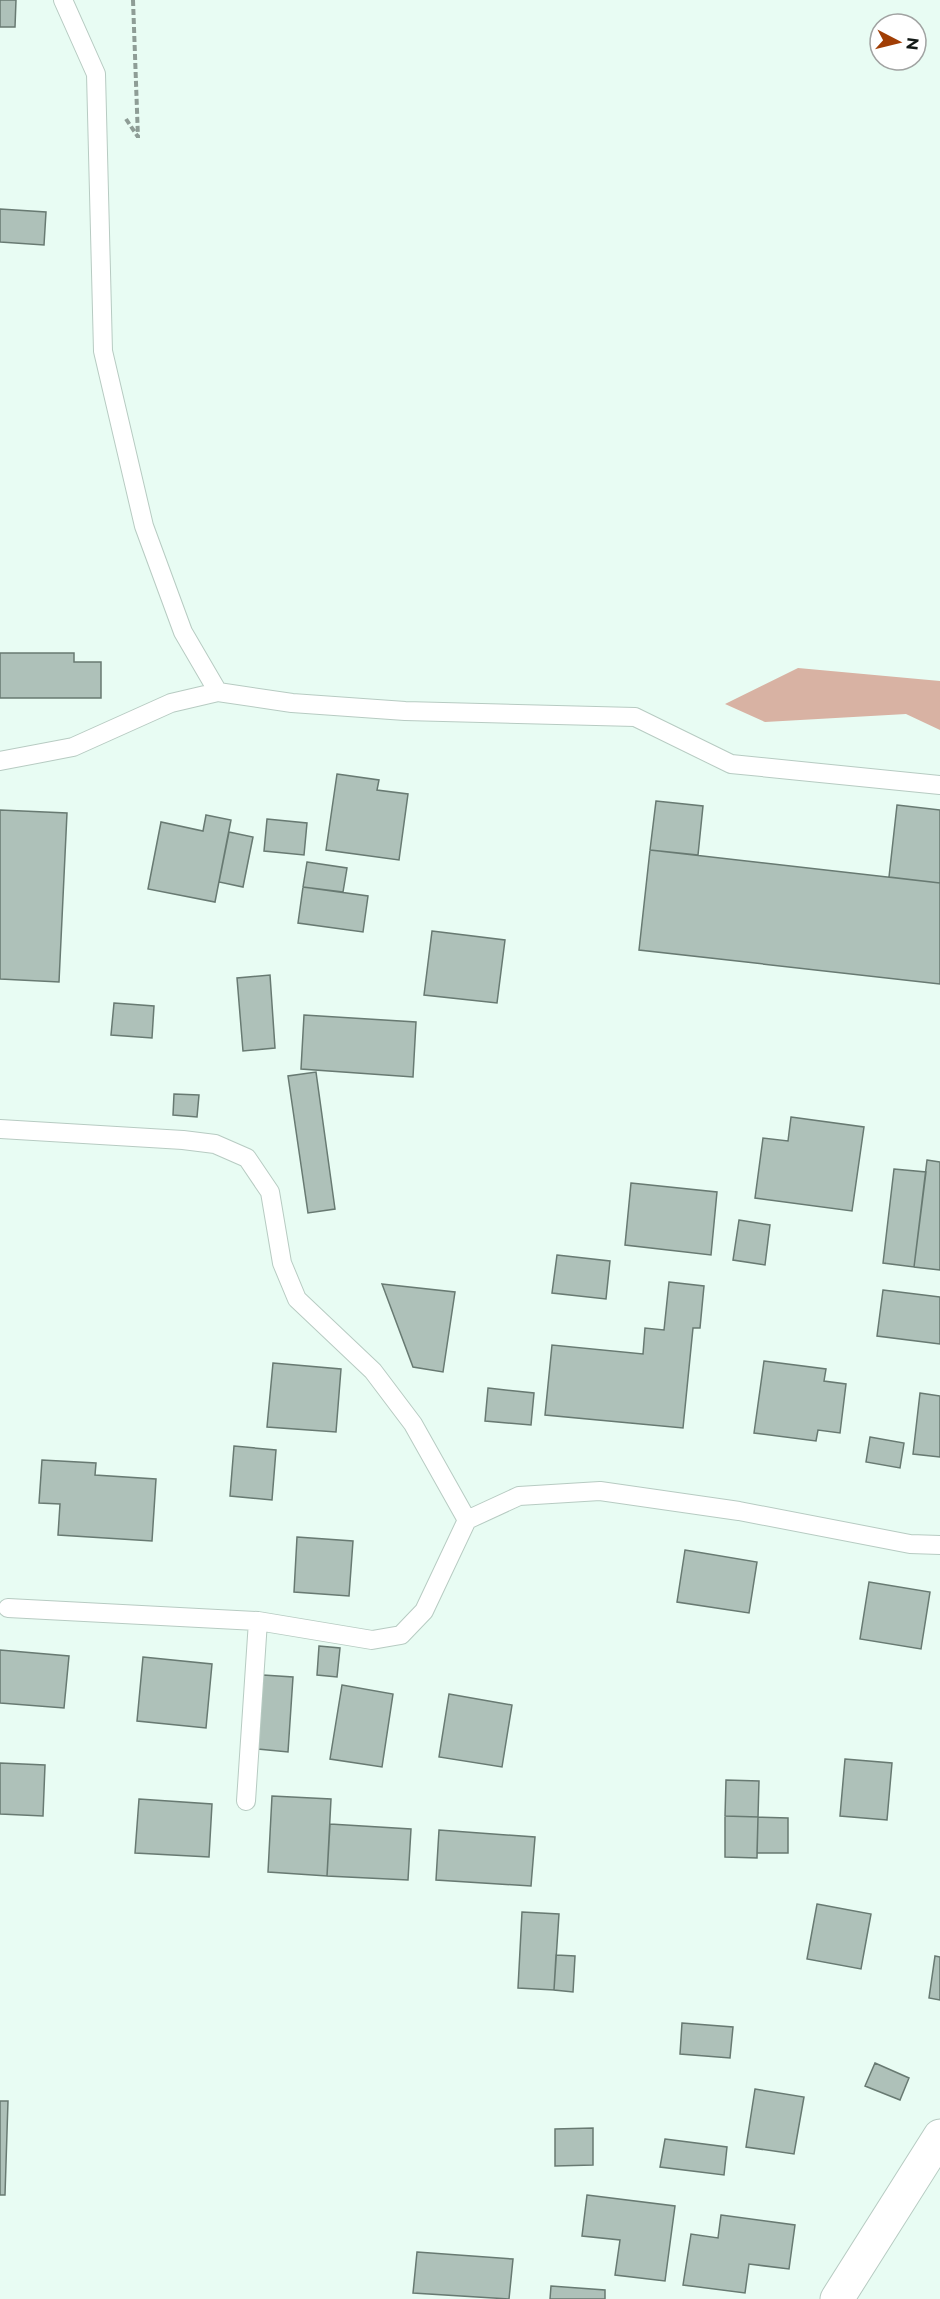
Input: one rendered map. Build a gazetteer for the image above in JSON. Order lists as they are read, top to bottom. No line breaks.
{"north":"right"}
